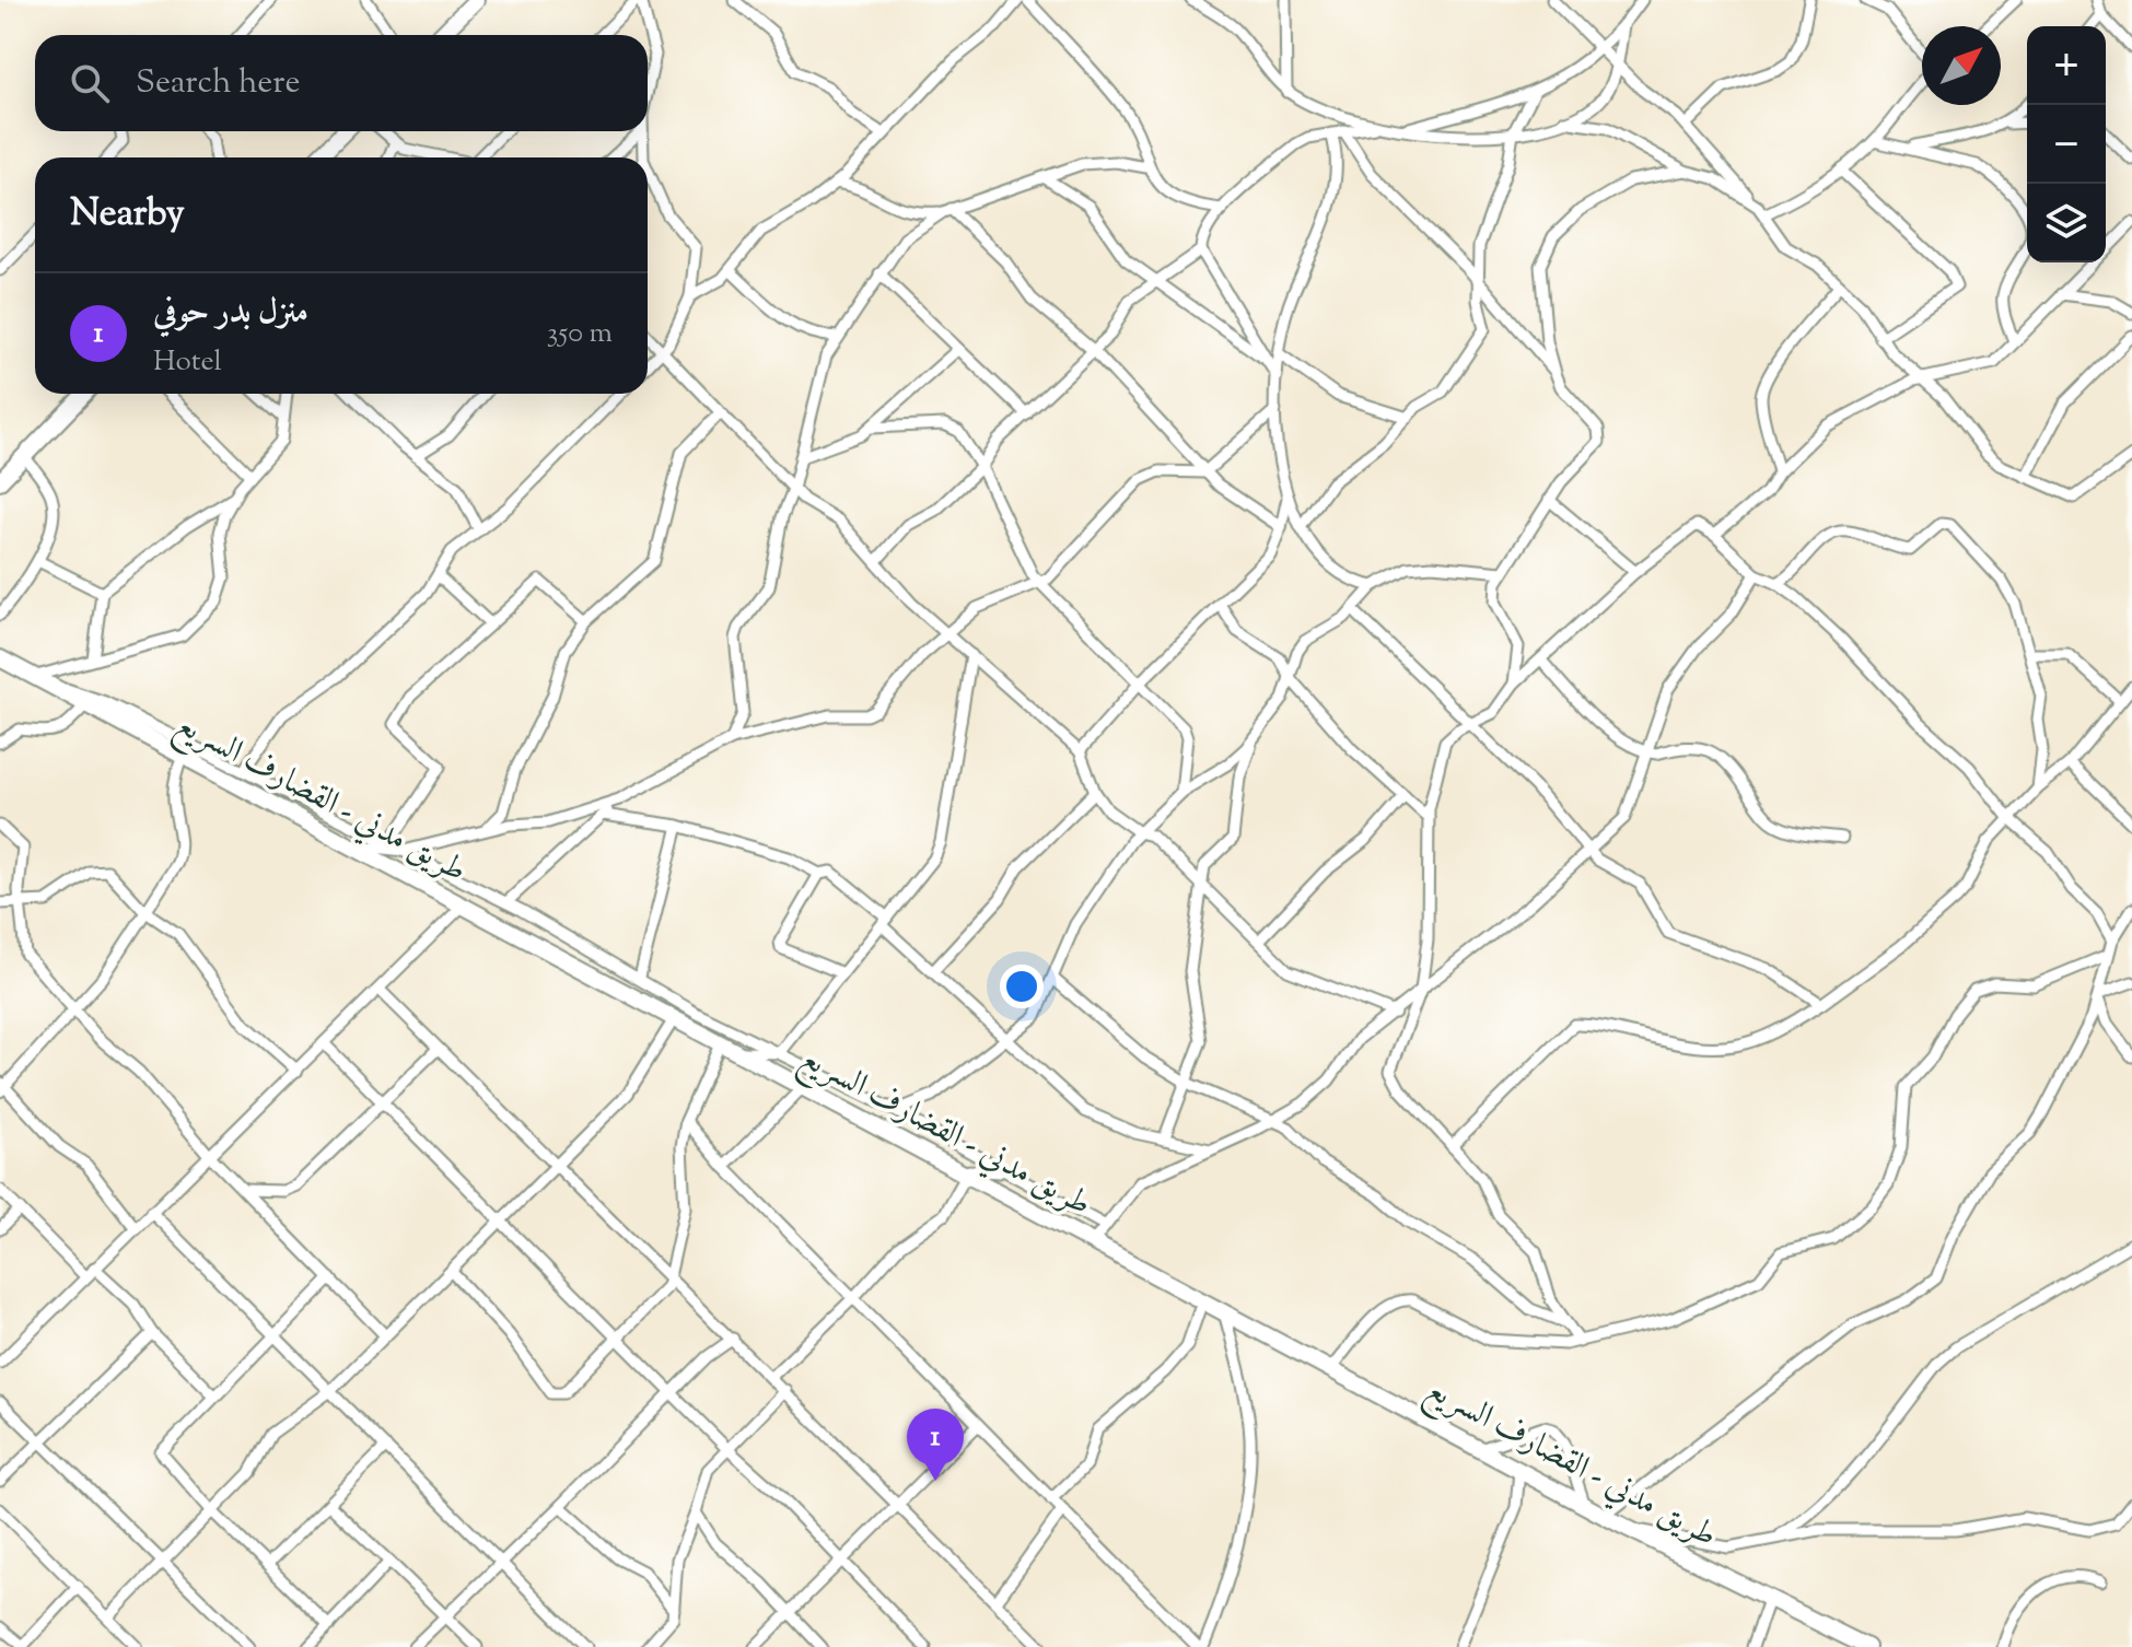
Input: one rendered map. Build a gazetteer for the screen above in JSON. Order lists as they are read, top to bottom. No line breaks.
{"streets":{"highway":["طريق مدني - القضارف السريع"]},"north":"top right","page":{"map_buttons":["+","−"],"search":"Search here","heading":"Nearby","list":[{"mark":"1","name":"منزل بدر حوفي","note":"Hotel","value":"350 m"}],"pins":"1"}}
